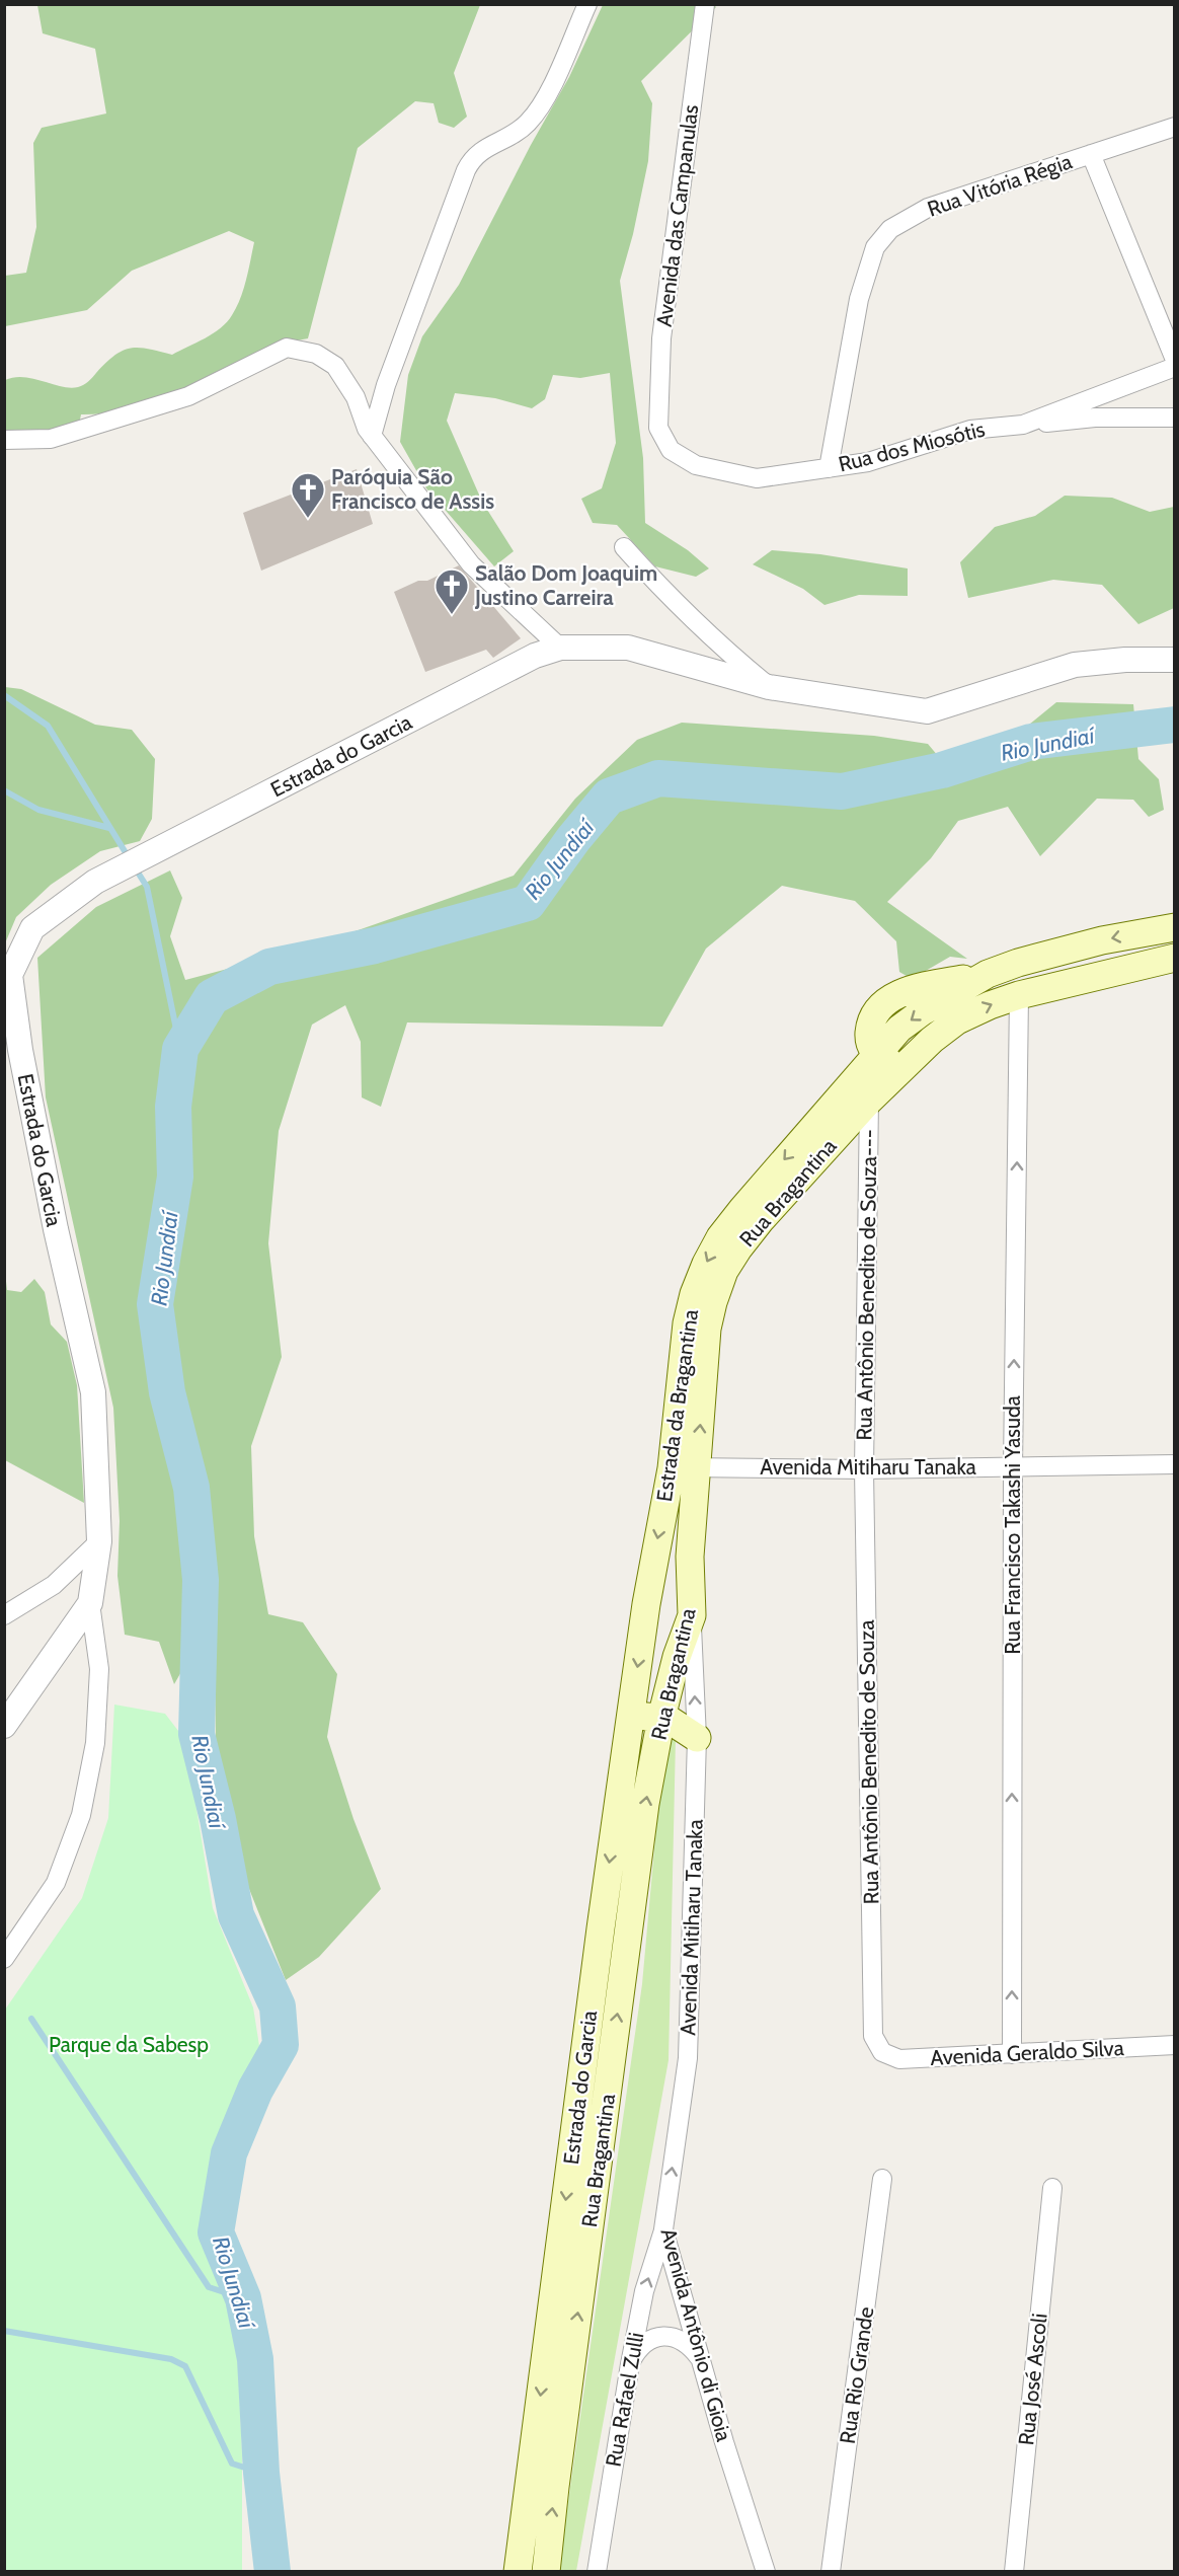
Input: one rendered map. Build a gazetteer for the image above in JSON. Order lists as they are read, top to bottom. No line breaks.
{"streets":{"main road":["Estrada do Garcia","Rua Bragantina","Estrada da Bragantina"],"street":["Rua Vitória Régia","Avenida das Campanulas","Rua dos Miosótis","Rua Antônio Benedito de Souza---","Avenida Mitiharu Tanaka","Rua Francisco Takashi Yasuda","Rua Antônio Benedito de Souza","Avenida Geraldo Silva","Avenida Antônio di Gioia","Rua Rio Grande","Rua José Ascoli","Rua Rafael Zulli"]},"crossings":[["Rua Vitória Régia","Rua dos Miosótis"],["Avenida das Campanulas","Rua dos Miosótis"],["Estrada do Garcia","Estrada da Bragantina"],["Rua Bragantina","Rua Antônio Benedito de Souza---"],["Rua Bragantina","Estrada da Bragantina"],["Rua Bragantina","Avenida Mitiharu Tanaka"],["Rua Bragantina","Rua Francisco Takashi Yasuda"],["Rua Antônio Benedito de Souza---","Avenida Mitiharu Tanaka"],["Rua Antônio Benedito de Souza---","Rua Antônio Benedito de Souza"],["Estrada da Bragantina","Avenida Mitiharu Tanaka"],["Avenida Mitiharu Tanaka","Rua Francisco Takashi Yasuda"],["Avenida Mitiharu Tanaka","Rua Antônio Benedito de Souza"],["Avenida Mitiharu Tanaka","Avenida Antônio di Gioia"],["Rua Francisco Takashi Yasuda","Avenida Geraldo Silva"],["Rua Antônio Benedito de Souza","Avenida Geraldo Silva"],["Avenida Antônio di Gioia","Rua Rafael Zulli"]],"one_way":["Rua Bragantina","Estrada da Bragantina","Rua Francisco Takashi Yasuda","Rua Rafael Zulli"],"water":["Rio Jundiaí"],"parks":["Parque da Sabesp"],"places":{"church":["Paróquia São Francisco de Assis","Salão Dom Joaquim Justino Carreira"]}}
